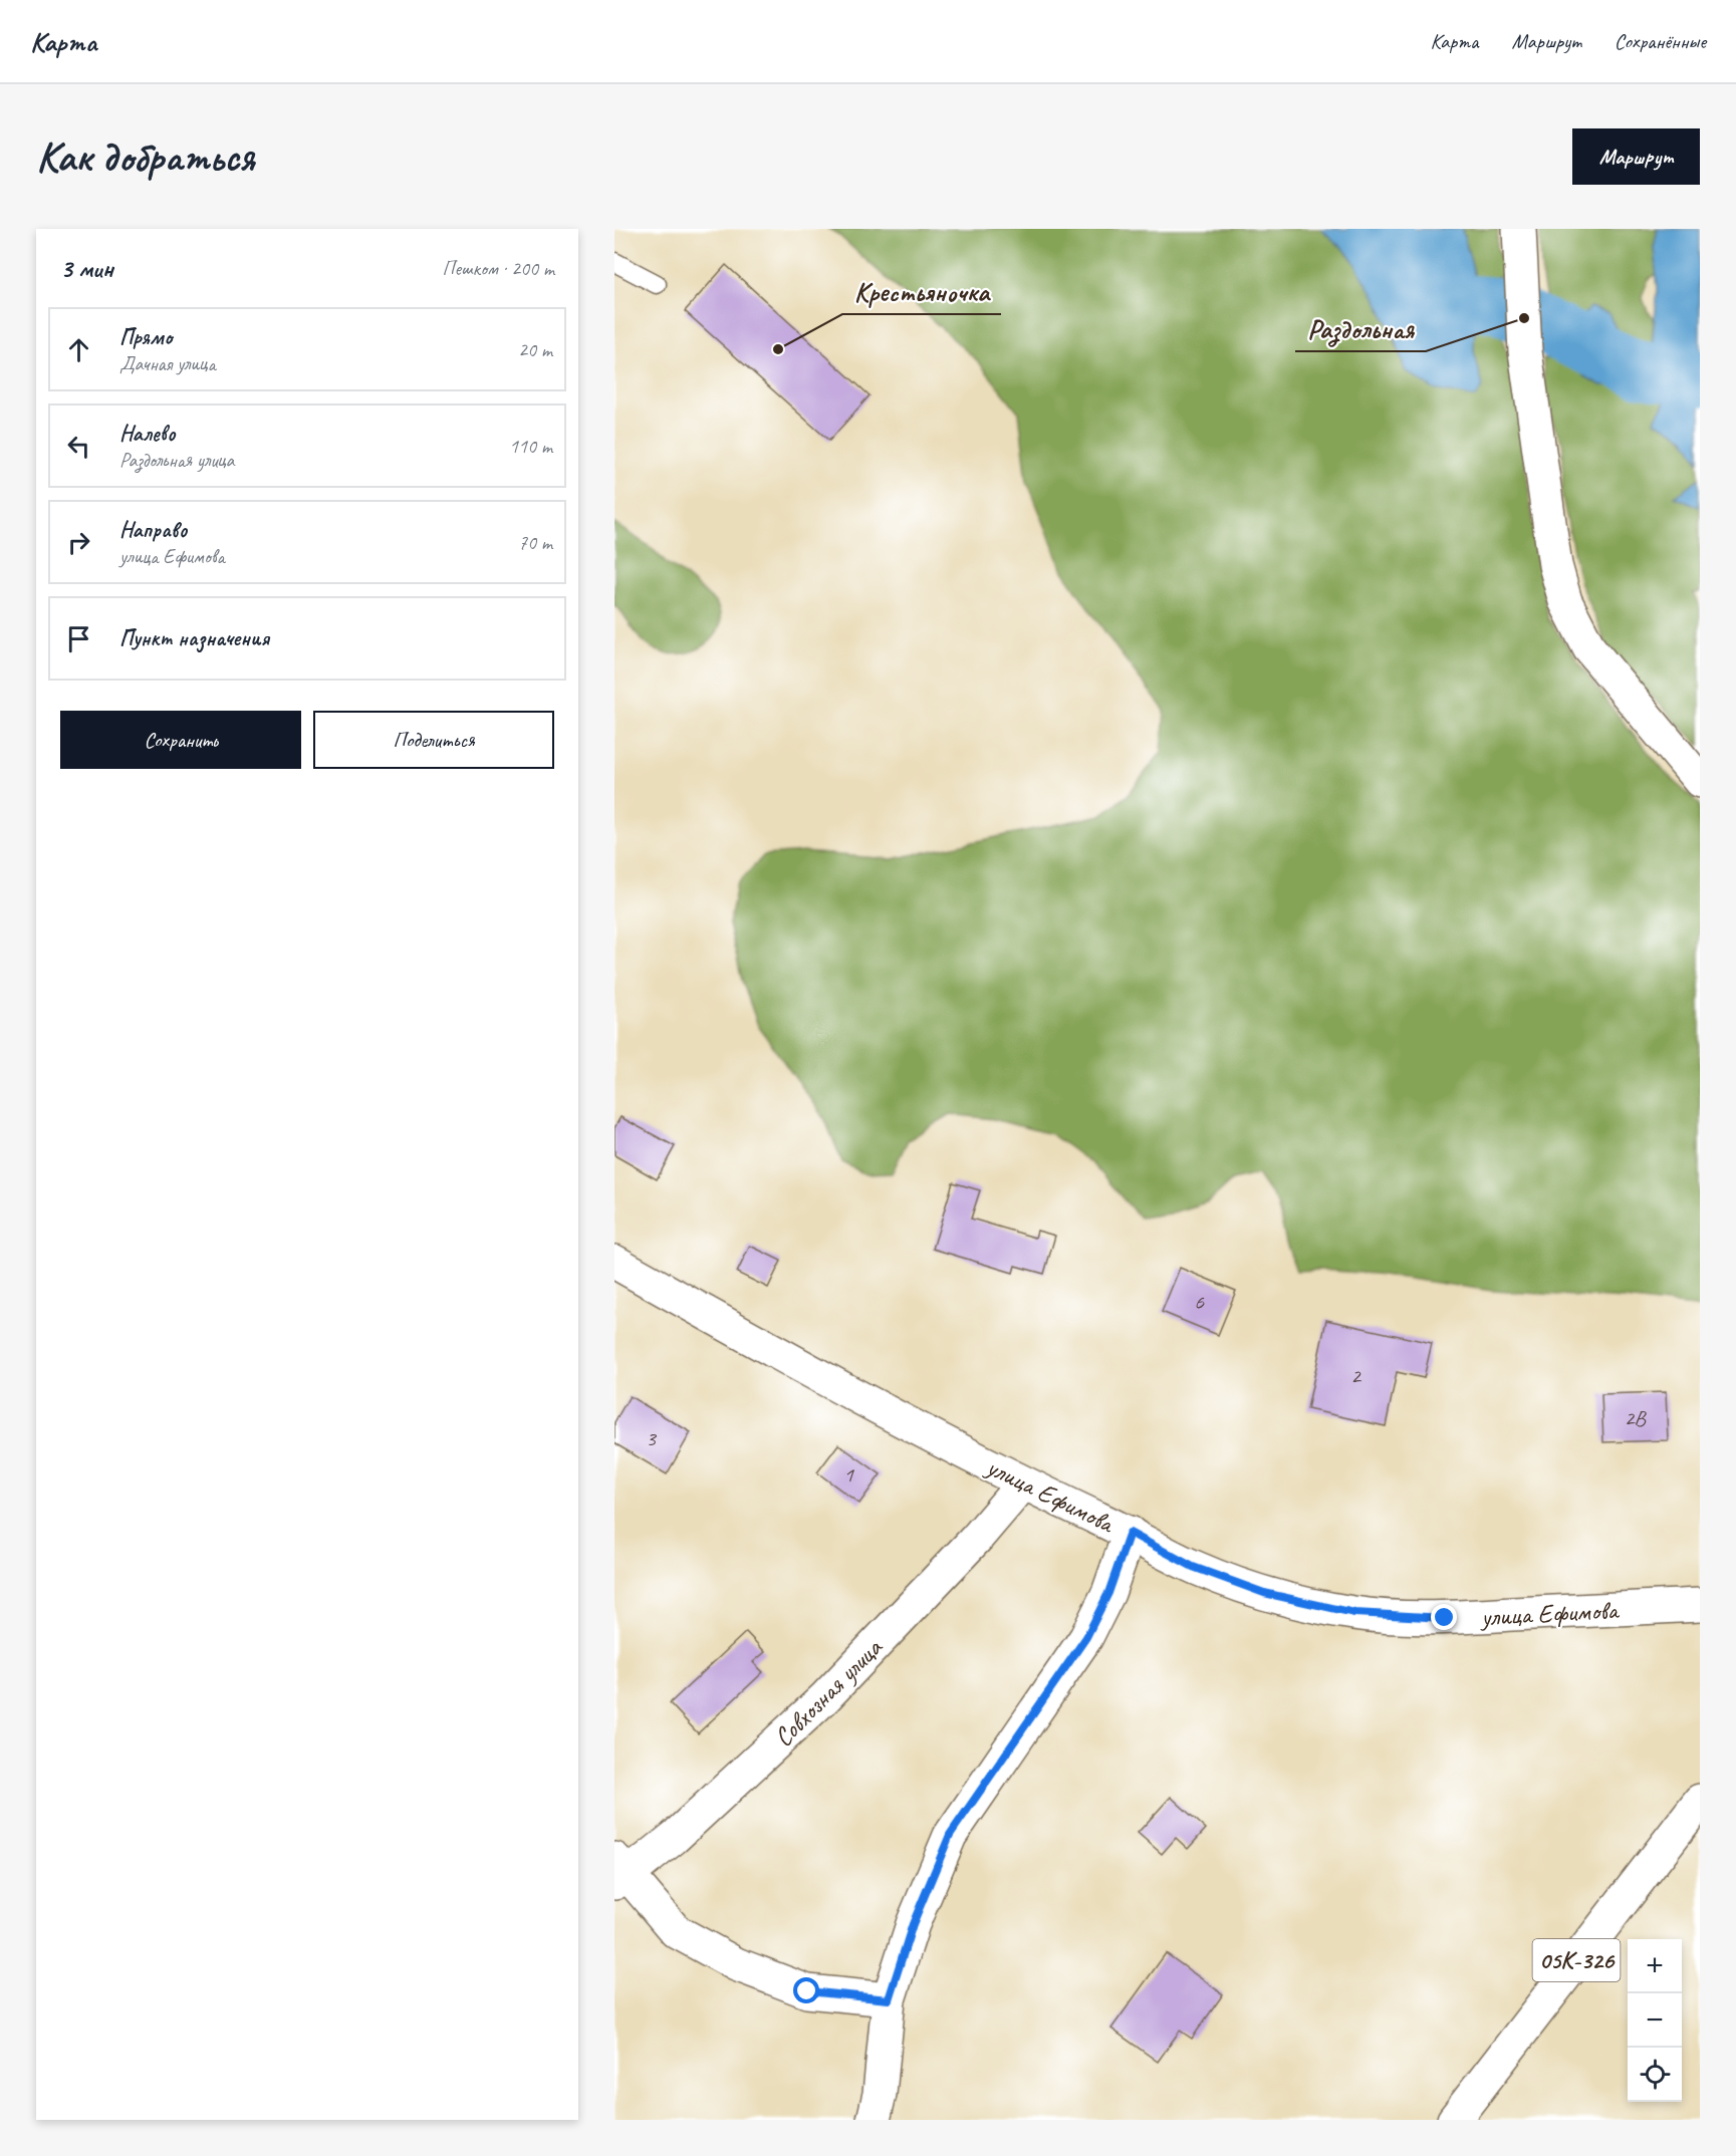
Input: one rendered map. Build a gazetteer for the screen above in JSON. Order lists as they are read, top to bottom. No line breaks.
{"streets":{"street":["улица Ефимова","Совхозная улица","05К-326"]},"crossings":[["улица Ефимова","Совхозная улица"]],"places":["Раздольная","Крестьяночка"],"house_numbers":["6","2","2В","3","1"],"page":{"header":"Карта","nav":["Карта","Маршрут","Сохранённые"],"buttons":["Маршрут",["Сохранить","Поделиться"]],"title":"Как добраться","heading":["3 мин","Пешком · 200 m"],"list":[["Прямо","Дачная улица","20 m"],["Налево","Раздольная улица","110 m"],["Направо","улица Ефимова","70 m"],"Пункт назначения"],"map_buttons":["+","−"]}}
